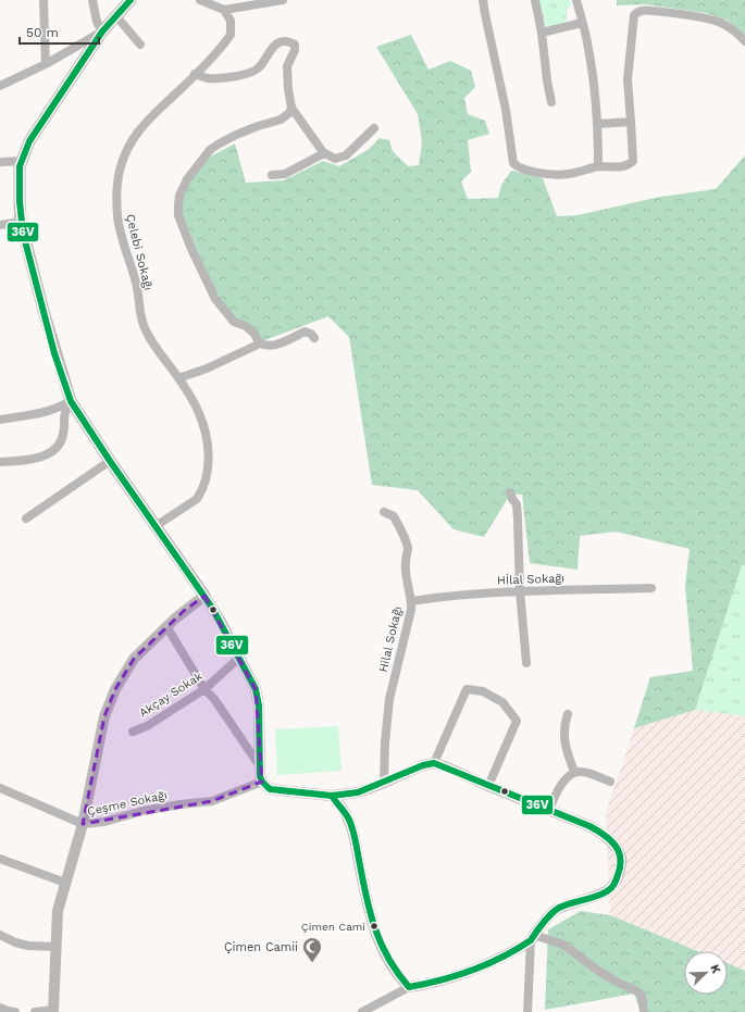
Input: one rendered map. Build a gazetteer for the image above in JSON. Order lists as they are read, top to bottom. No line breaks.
{"streets":{"street":["Çelebi Sokağı","Hİlal Sokağı","Hilal Sokağı","Akçay Sokak","Çeşme Sokağı"]},"crossings":[["Hİlal Sokağı","Hilal Sokağı"]],"places":{"other":["Çimen Cami"],"mosque":["Çimen Camii"]},"lines":["transit line 36V"],"scale_bar":"50 m","north":"top right"}
